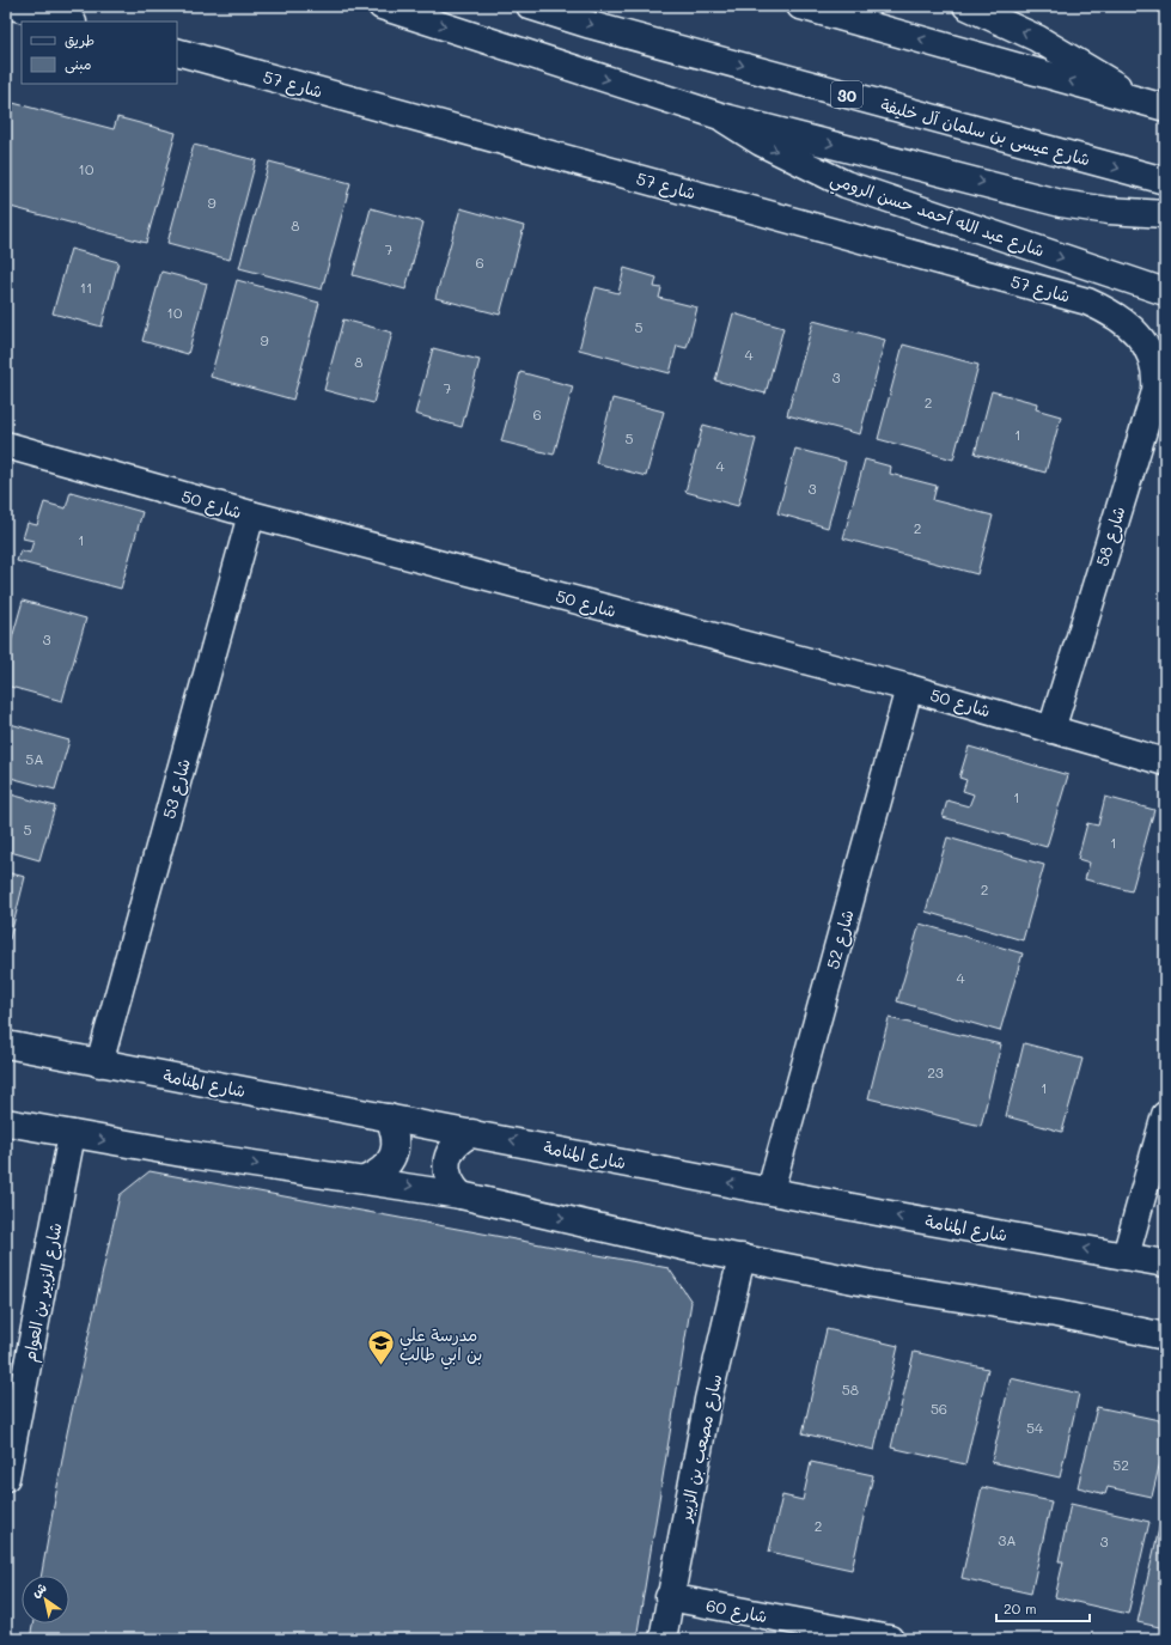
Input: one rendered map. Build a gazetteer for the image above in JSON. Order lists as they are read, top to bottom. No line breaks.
{"streets":{"main road":["شارع 57","30","شارع عيسى بن سلمان آل خليفة","شارع عبد الله أحمد حسن الرومي","شارع 50","شارع 58","شارع 53","شارع 52","شارع المنامة","شارع الزبير بن العوام","سارع مصعب بن الزبير","شارع 60"]},"crossings":[["شارع 57","شارع 58"],["شارع 50","شارع 58"],["شارع 50","شارع 53"],["شارع 50","شارع 52"],["شارع 53","شارع المنامة"],["شارع 52","شارع المنامة"],["سارع مصعب بن الزبير","شارع 60"]],"places":{"school or university":["مدرسة علي بن ابي طالب"]},"house_numbers":["10","9","8","7","6","11","10","5","9","4","8","3","7","2","6","1","5","4","3","2","1","3","5A","1","5","1","2","4","23","1","58","56","54","52","2","3A","3"],"legend":["طريق","مبنى"],"scale_bar":"20 m","north":"top left"}
